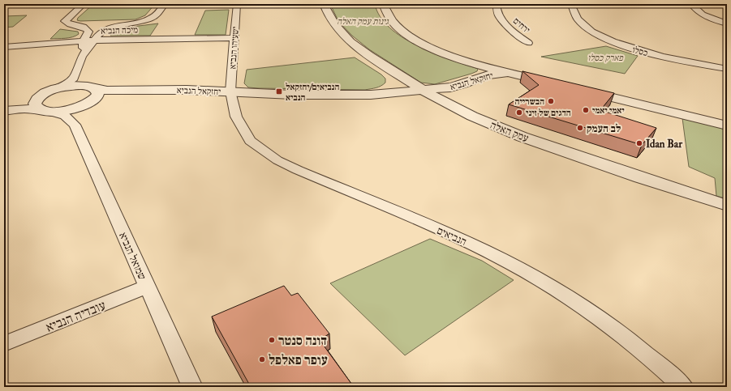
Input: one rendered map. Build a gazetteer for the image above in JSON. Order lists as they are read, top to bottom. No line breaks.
{"streets":{"street":["ירחים","מיכה הנביא","ישעיהו הנביא","כסלו","יחזקאל הנביא","עמק האלה","הנביאים","שמואל הנביא","עובדיה הנביא"]},"crossings":[["מיכה הנביא","ישעיהו הנביא"],["ישעיהו הנביא","יחזקאל הנביא"],["ישעיהו הנביא","הנביאים"],["יחזקאל הנביא","עמק האלה"],["יחזקאל הנביא","הנביאים"],["יחזקאל הנביא","שמואל הנביא"],["שמואל הנביא","עובדיה הנביא"]],"parks":["גינות עמק האלה","פארק כסלו"],"places":{"transit":["הנביאים/יחזקאל הנביא"],"other":["הבשרייה","יאמי יאמי","הדגים של זיני","לב העמק","Idan Bar","דונה סנטר","עופר פאלפל"]}}
